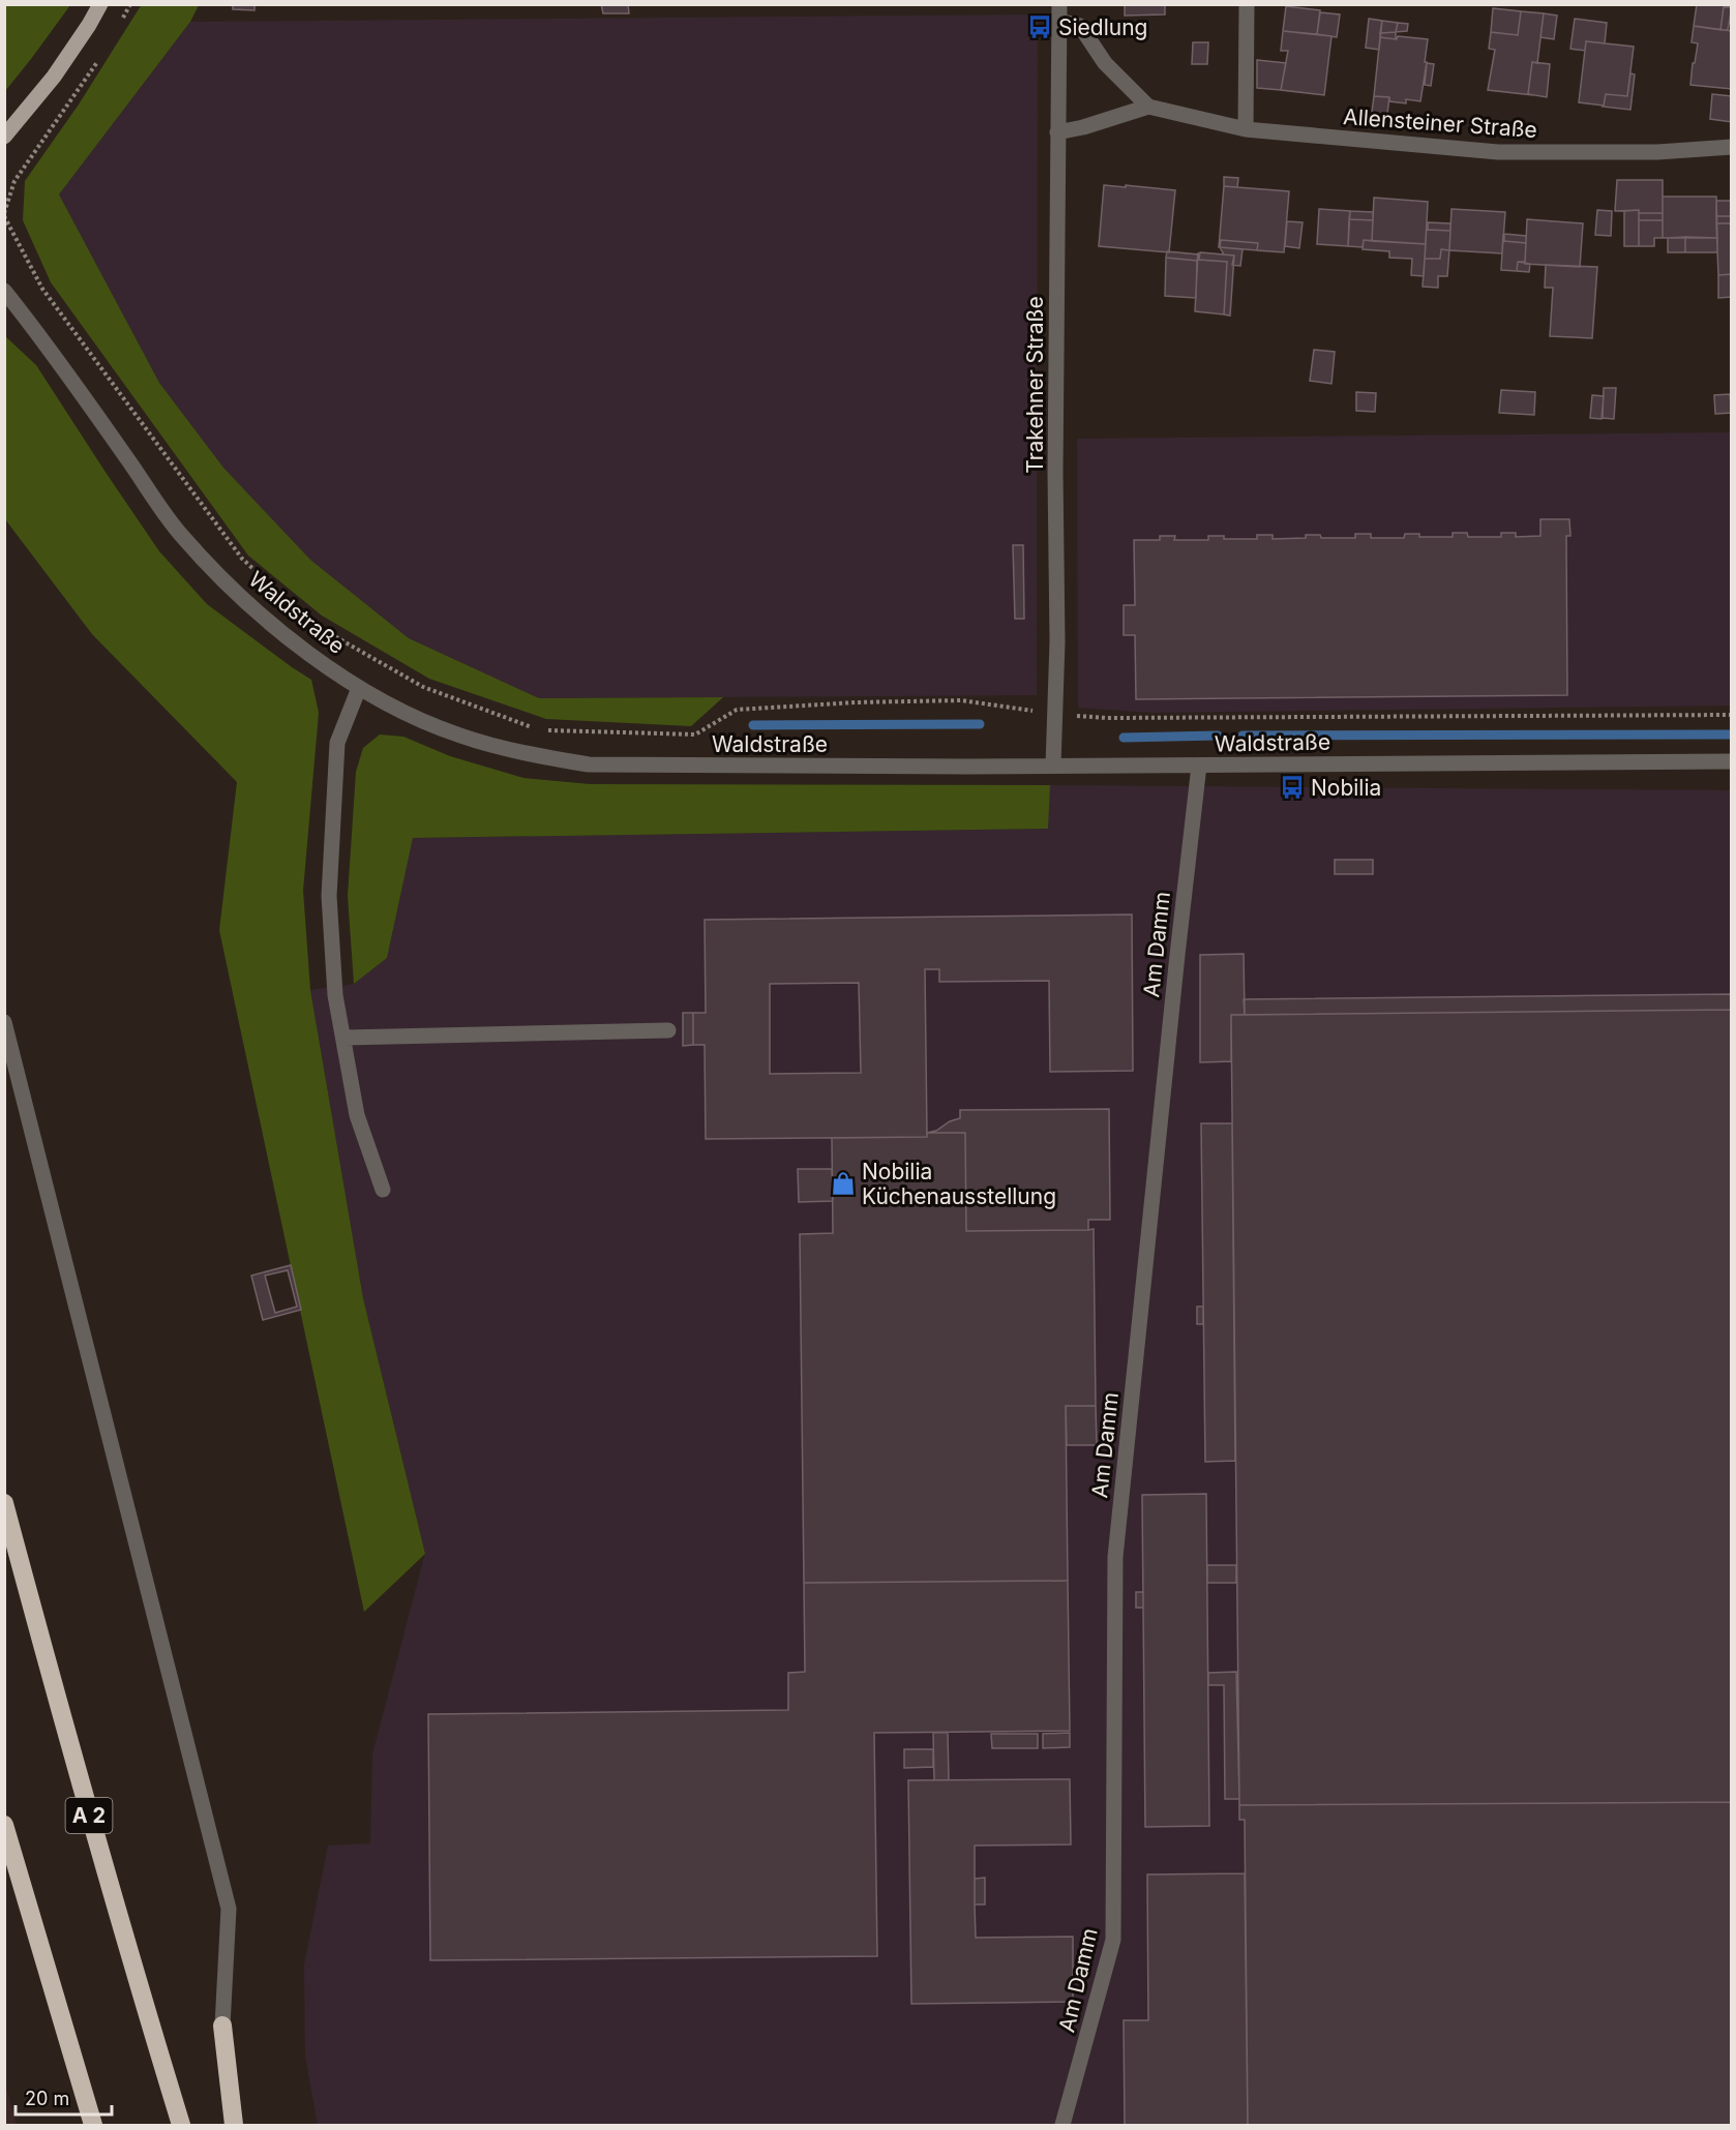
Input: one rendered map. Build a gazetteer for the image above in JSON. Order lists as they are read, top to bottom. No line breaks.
{"streets":{"highway":["A 2"],"street":["Allensteiner Straße","Trakehner Straße","Waldstraße","Am Damm"]},"crossings":[["Trakehner Straße","Waldstraße"],["Waldstraße","Am Damm"]],"places":{"bus stop":["Siedlung","Nobilia"],"shop":["Nobilia Küchenausstellung"]},"scale_bar":"20 m"}
